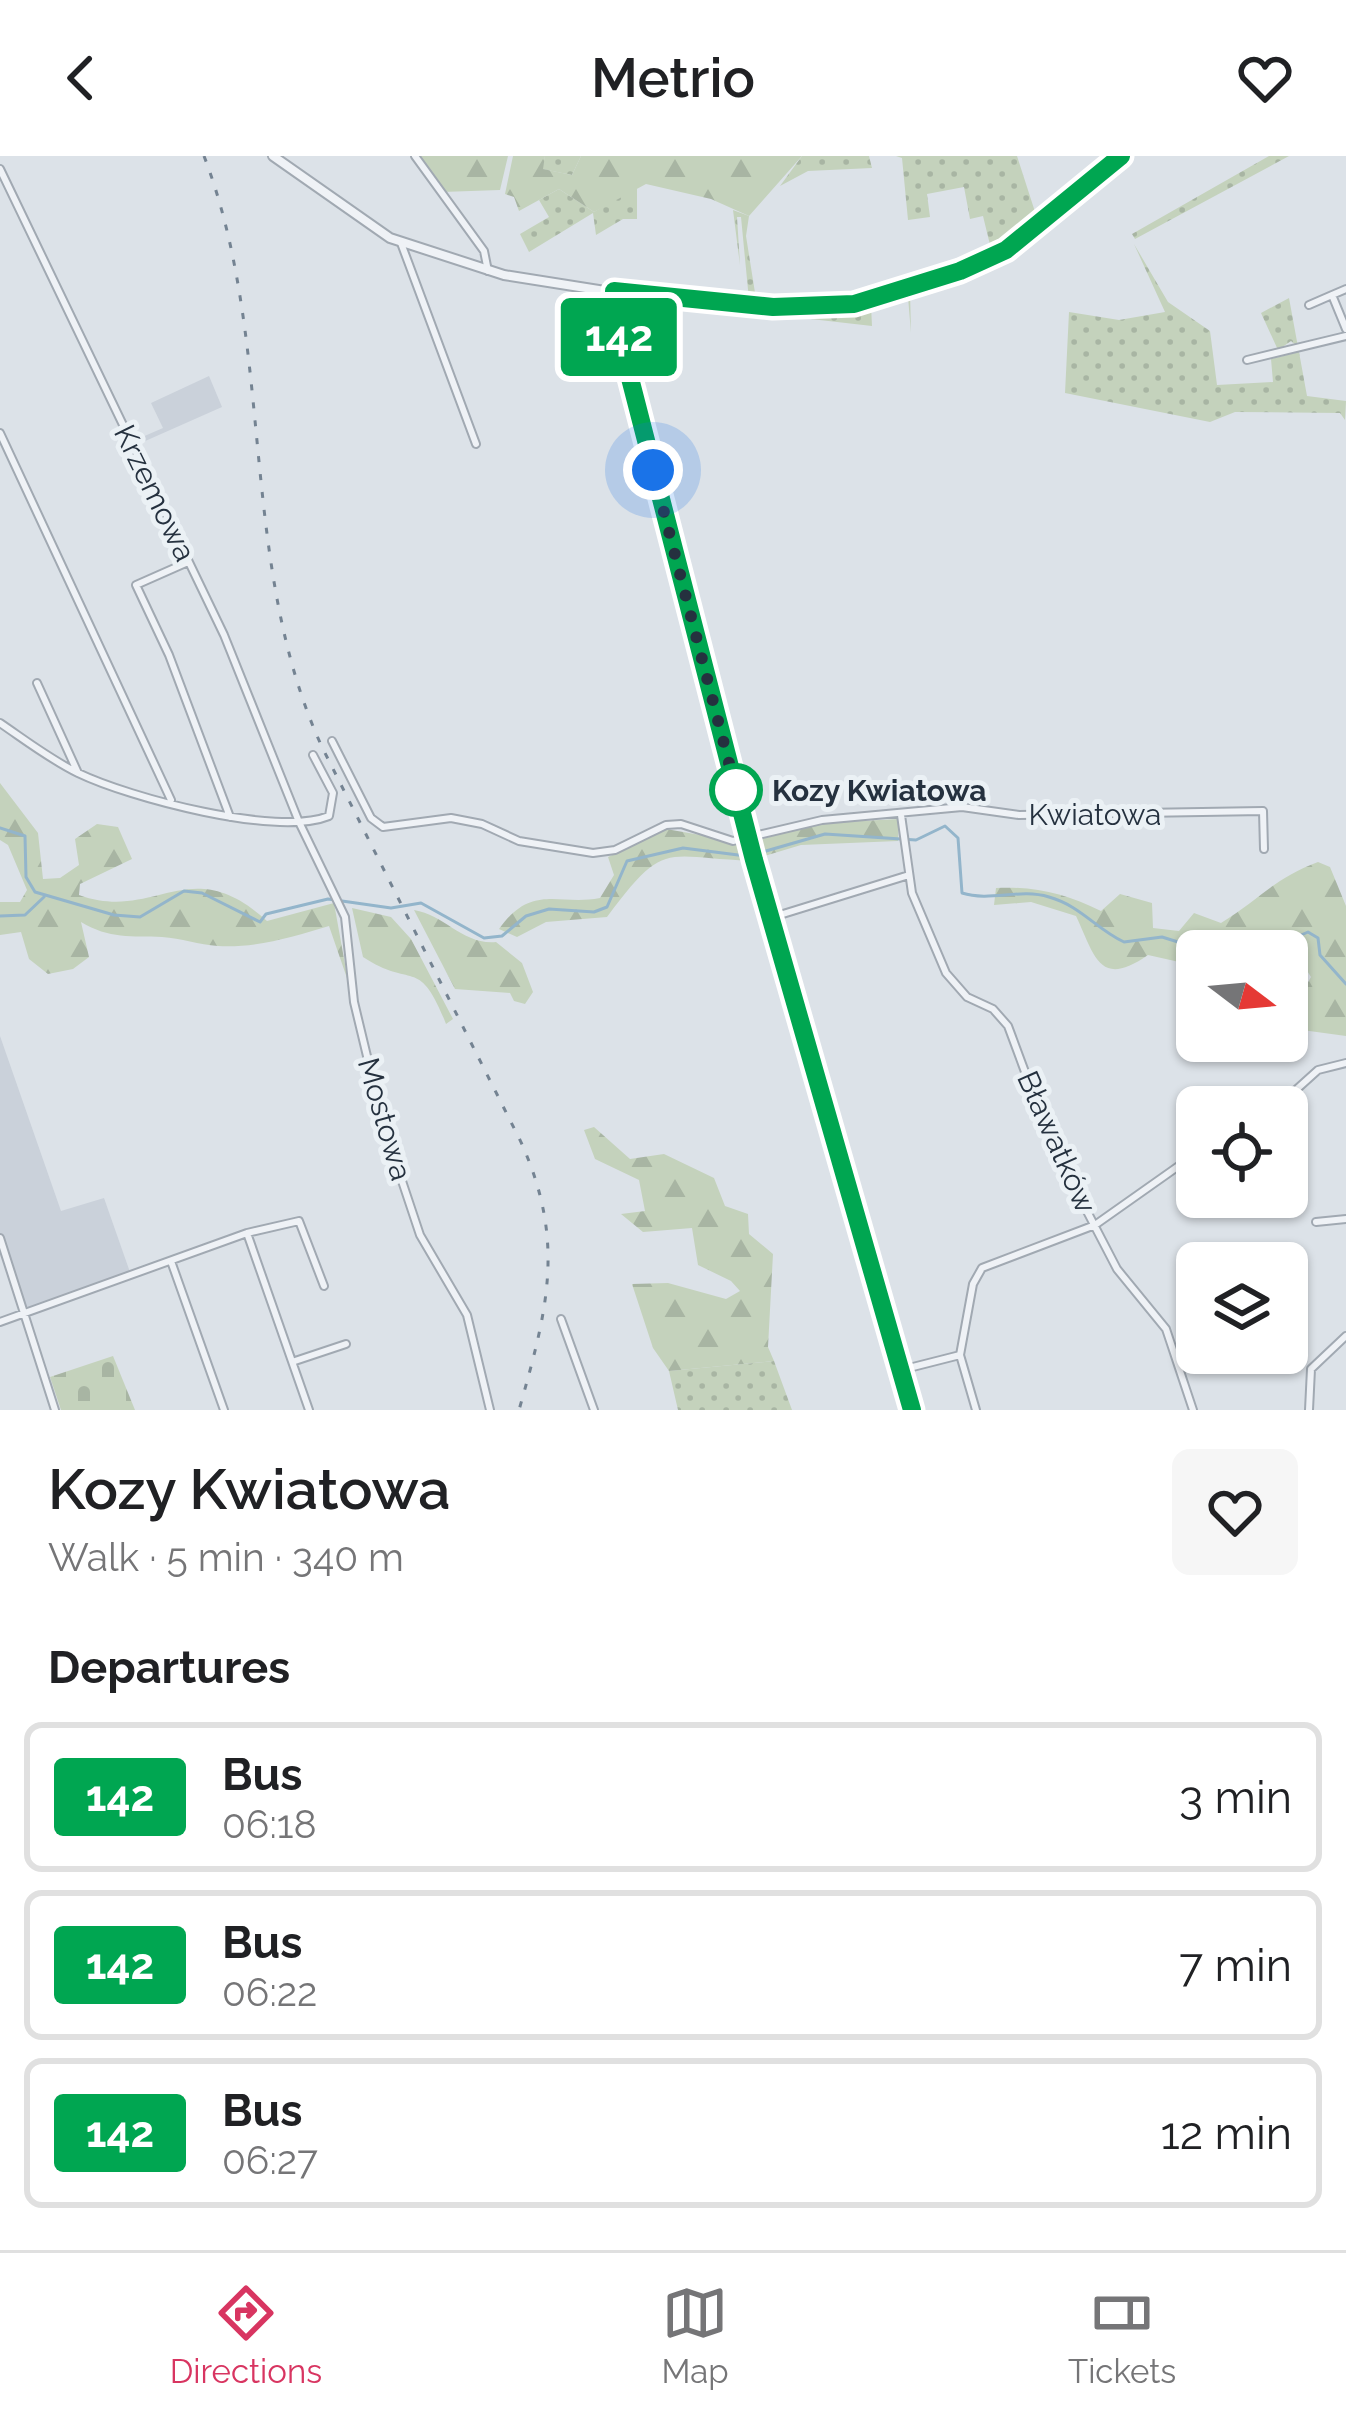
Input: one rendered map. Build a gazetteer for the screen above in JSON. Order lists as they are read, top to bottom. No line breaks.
{"streets":{"street":["Krzemowa","Kwiatowa","Mostowa","Bławatków"]},"crossings":[["Krzemowa","Mostowa"],["Kwiatowa","Bławatków"]],"places":["Kozy Kwiatowa"],"lines":["bus line 142"],"north":"right","page":{"header":"Metrio","on_map":"142","heading":[["Kozy Kwiatowa","Walk · 5 min · 340 m"],"Departures"],"list":[{"mark":"142","name":"Bus","note":"06:18","value":"3 min"},{"mark":"142","name":"Bus","note":"06:22","value":"7 min"},{"mark":"142","name":"Bus","note":"06:27","value":"12 min"}],"tabs":["Directions","Map","Tickets"]}}
